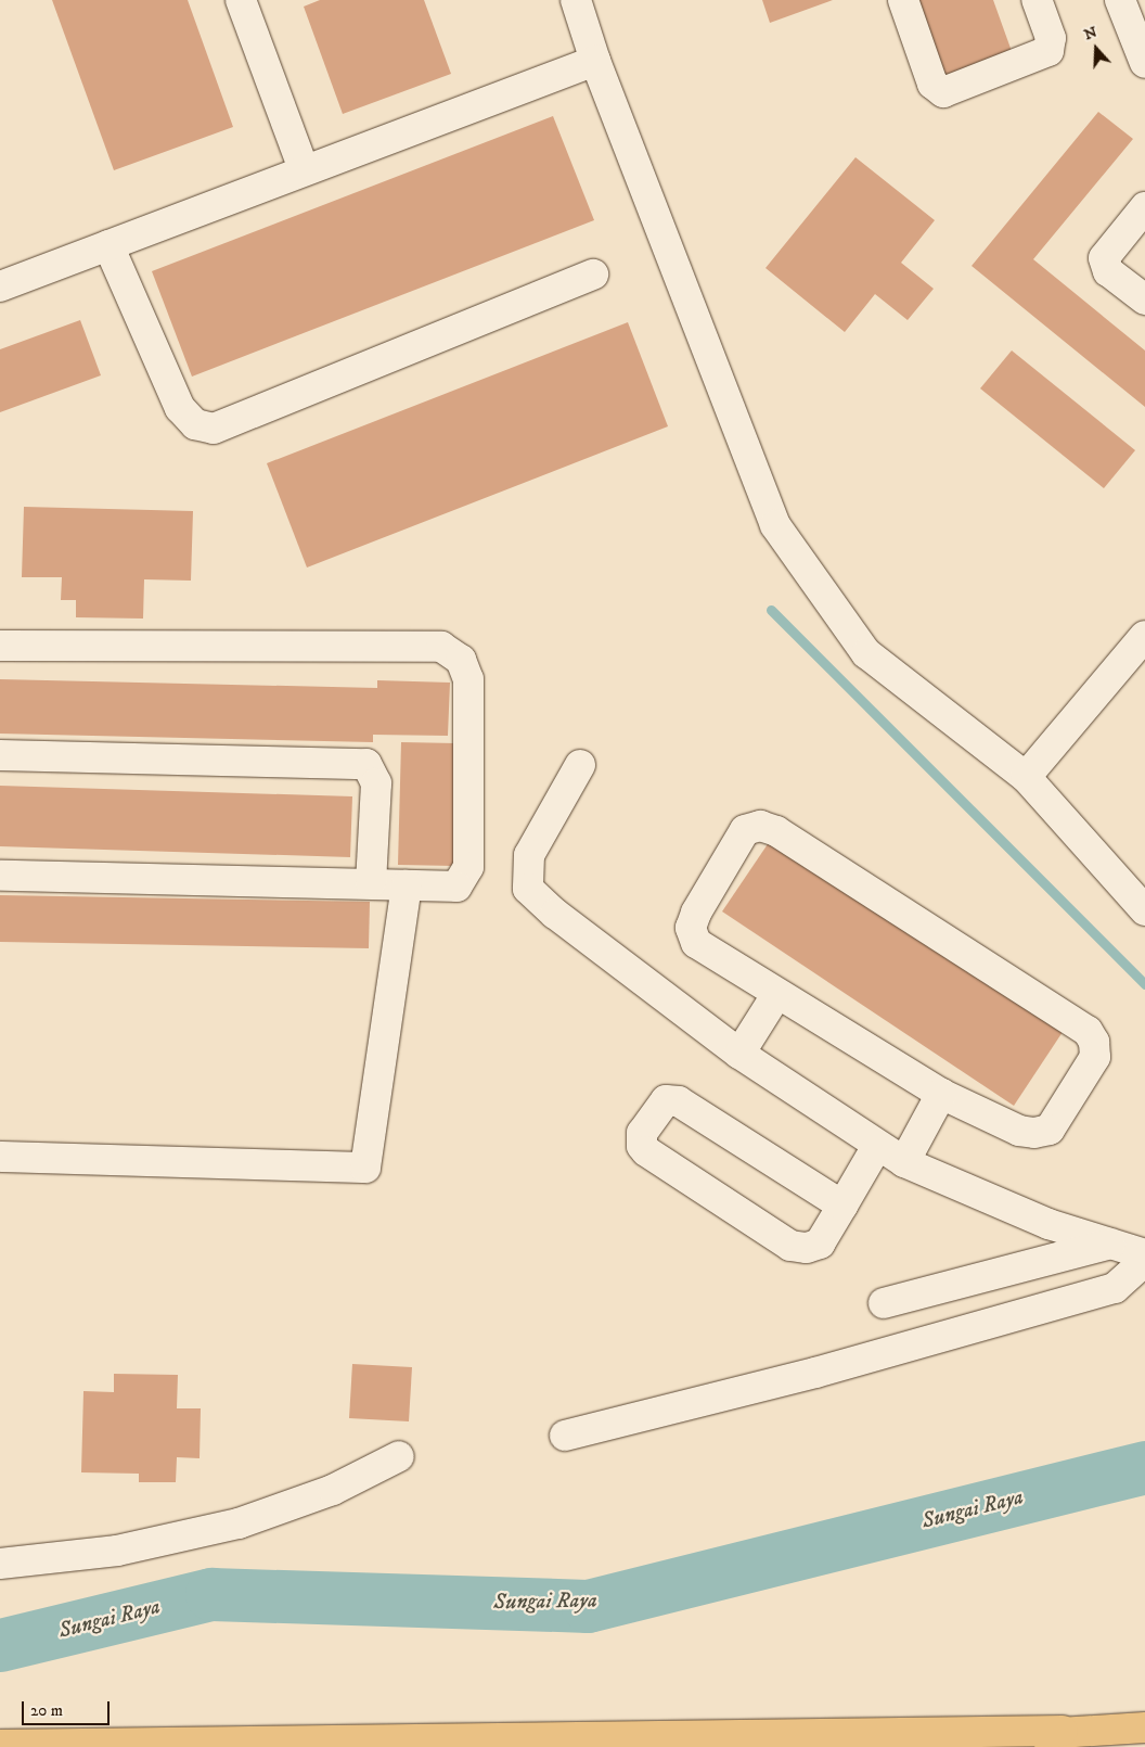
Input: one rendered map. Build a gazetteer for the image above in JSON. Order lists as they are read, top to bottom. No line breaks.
{"water":["Sungai Raya"],"scale_bar":"20 m","north":"top"}
